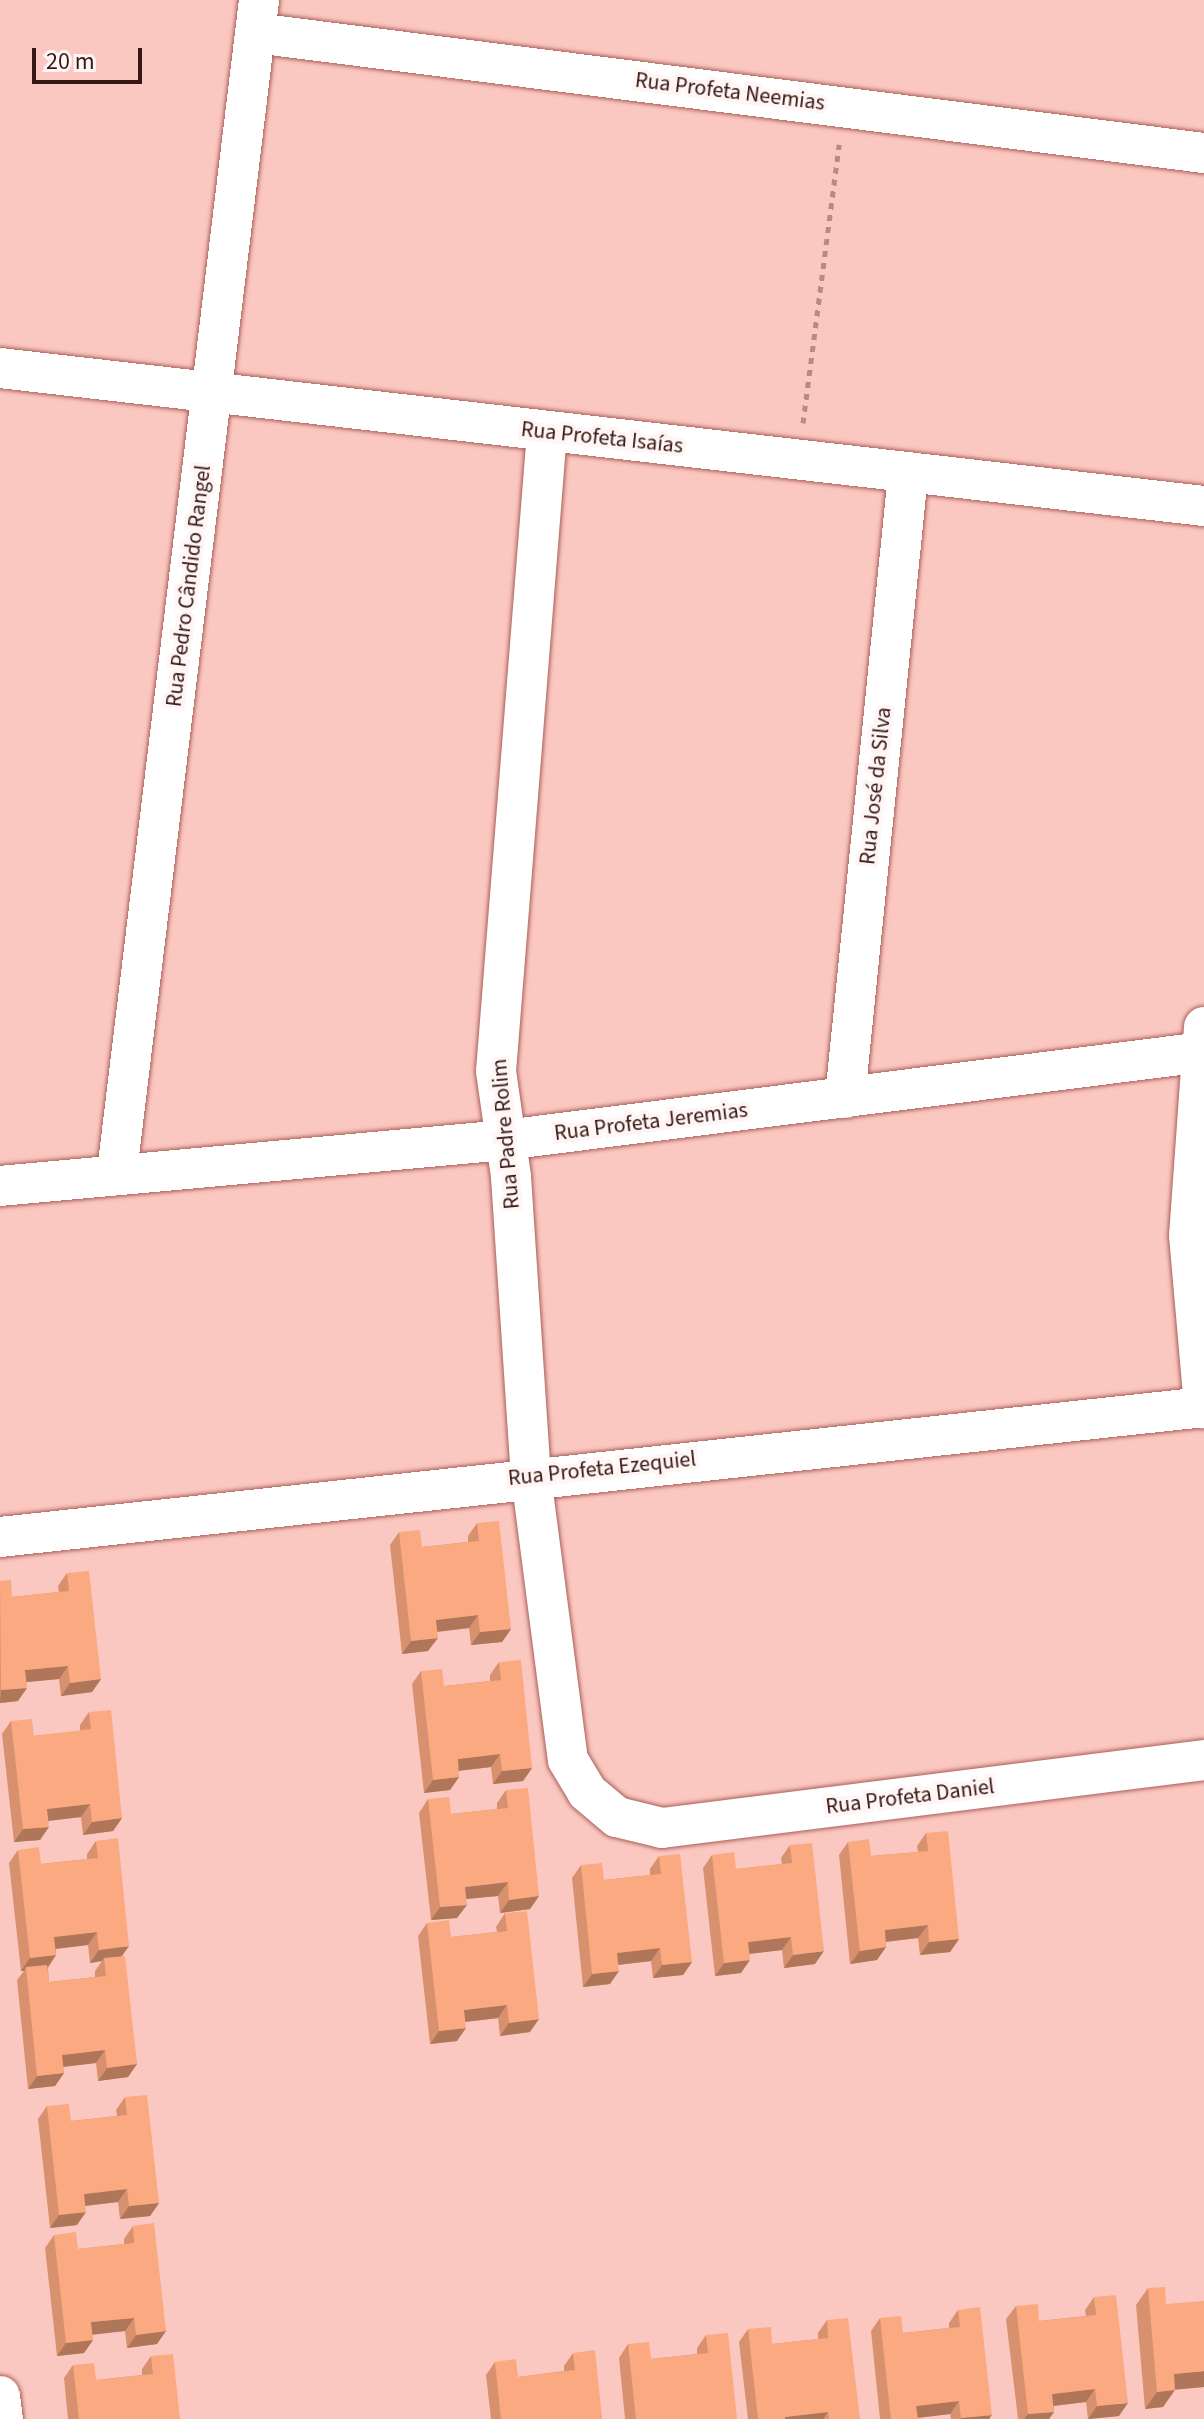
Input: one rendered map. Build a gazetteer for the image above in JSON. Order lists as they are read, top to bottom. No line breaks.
{"streets":{"street":["Rua Profeta Neemias","Rua Profeta Isaías","Rua Pedro Cândido Rangel","Rua José da Silva","Rua Profeta Jeremias","Rua Padre Rolim","Rua Profeta Ezequiel","Rua Profeta Daniel"]},"crossings":[["Rua Profeta Neemias","Rua Pedro Cândido Rangel"],["Rua Profeta Isaías","Rua Pedro Cândido Rangel"],["Rua Profeta Isaías","Rua José da Silva"],["Rua Profeta Isaías","Rua Padre Rolim"],["Rua Pedro Cândido Rangel","Rua Profeta Jeremias"],["Rua José da Silva","Rua Profeta Jeremias"],["Rua Profeta Jeremias","Rua Padre Rolim"],["Rua Padre Rolim","Rua Profeta Ezequiel"],["Rua Padre Rolim","Rua Profeta Daniel"]],"scale_bar":"20 m"}
